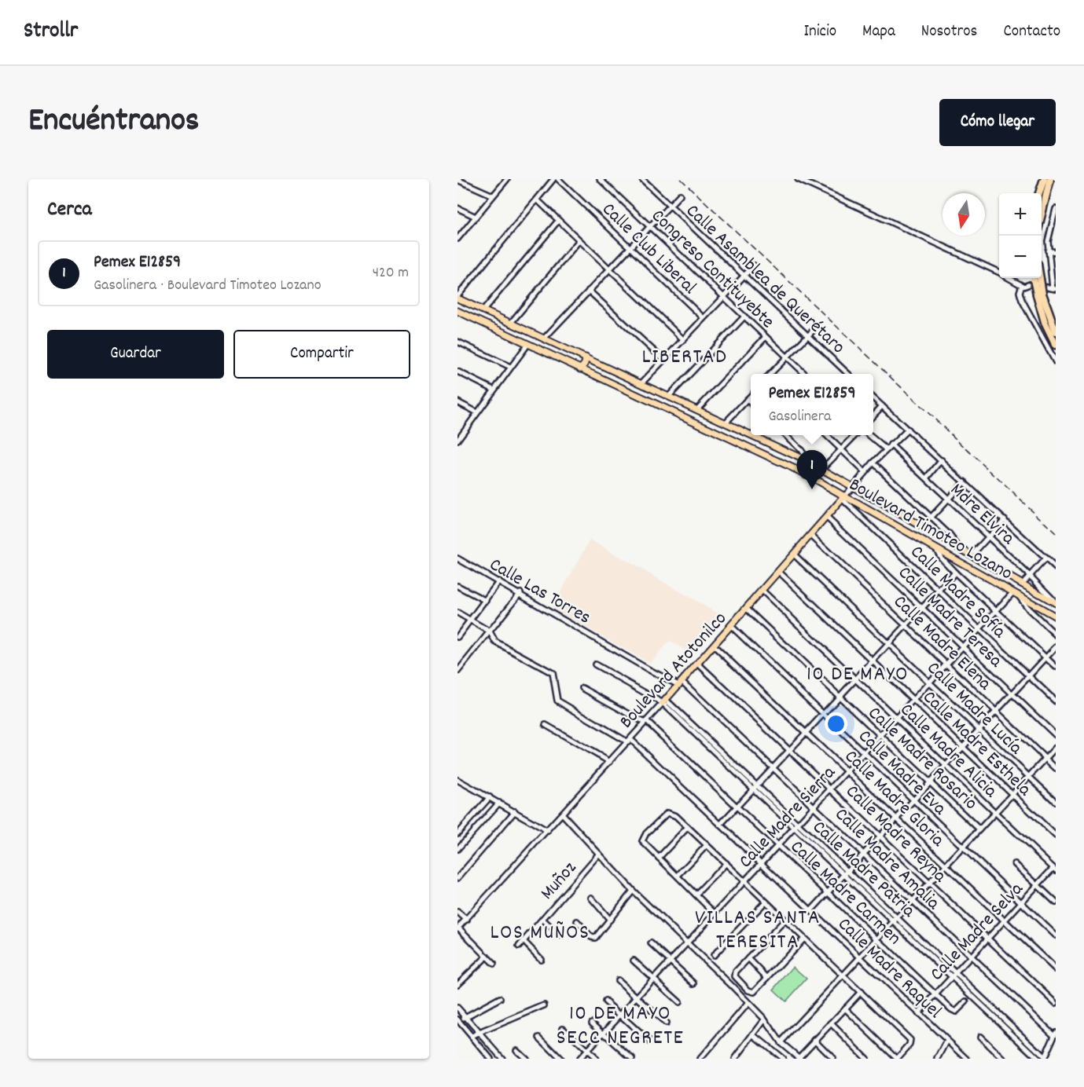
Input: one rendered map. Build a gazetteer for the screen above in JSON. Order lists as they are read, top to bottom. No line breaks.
{"streets":{"main road":["Boulevard Timoteo Lozano","Boulevard Atotonilco"],"street":["Calle Club Liberal","Congreso Contituyebte","Calle Asamblea de Querétaro","Mdre Elvira","Calle Las Torres","Calle Madre Sofía","Calle Madre Teresa","Calle Madre Elena","Calle Madre Lucía","Calle Madre Esthela","Calle Madre Alicia","Calle Madre Rosario","Calle Madre Eva","Calle Madre Gloria","Calle Madre Sierra","Calle Madre Reyna","Calle Madre Amalia","Calle Madre Patria","Muñoz","Calle Madre Carmen","Calle Madre Selva","Calle Madre Raquel"]},"crossings":[["Mdre Elvira","Boulevard Timoteo Lozano"],["Mdre Elvira","Boulevard Atotonilco"],["Boulevard Timoteo Lozano","Calle Madre Sofía"],["Boulevard Timoteo Lozano","Boulevard Atotonilco"],["Boulevard Timoteo Lozano","Calle Madre Sierra"],["Calle Las Torres","Calle Madre Amalia"],["Calle Madre Sofía","Boulevard Atotonilco"],["Calle Madre Sofía","Calle Madre Sierra"],["Calle Madre Teresa","Boulevard Atotonilco"],["Calle Madre Teresa","Calle Madre Sierra"],["Calle Madre Elena","Boulevard Atotonilco"],["Calle Madre Elena","Calle Madre Sierra"],["Boulevard Atotonilco","Calle Madre Lucía"],["Boulevard Atotonilco","Calle Madre Esthela"],["Boulevard Atotonilco","Calle Madre Alicia"],["Boulevard Atotonilco","Calle Madre Rosario"],["Boulevard Atotonilco","Calle Madre Eva"],["Boulevard Atotonilco","Calle Madre Gloria"],["Boulevard Atotonilco","Calle Madre Reyna"],["Boulevard Atotonilco","Calle Madre Amalia"],["Boulevard Atotonilco","Calle Madre Patria"],["Boulevard Atotonilco","Calle Madre Carmen"],["Boulevard Atotonilco","Calle Madre Raquel"],["Calle Madre Lucía","Calle Madre Sierra"],["Calle Madre Esthela","Calle Madre Sierra"],["Calle Madre Alicia","Calle Madre Sierra"],["Calle Madre Alicia","Calle Madre Selva"],["Calle Madre Rosario","Calle Madre Sierra"],["Calle Madre Eva","Calle Madre Sierra"],["Calle Madre Eva","Calle Madre Selva"],["Calle Madre Gloria","Calle Madre Sierra"],["Calle Madre Gloria","Calle Madre Selva"],["Calle Madre Sierra","Calle Madre Reyna"],["Calle Madre Sierra","Calle Madre Amalia"],["Calle Madre Sierra","Calle Madre Patria"],["Calle Madre Sierra","Calle Madre Carmen"],["Calle Madre Sierra","Calle Madre Raquel"],["Calle Madre Reyna","Calle Madre Selva"],["Calle Madre Amalia","Calle Madre Selva"],["Calle Madre Patria","Calle Madre Selva"],["Calle Madre Carmen","Calle Madre Selva"],["Calle Madre Selva","Calle Madre Raquel"]],"districts":["LIBERTAD","10 DE MAYO","VILLAS SANTA TERESITA","LOS MUÑOS","10 DE MAYO SECC NEGRETE"],"north":"bottom","page":{"header":"Strollr","nav":["Inicio","Mapa","Nosotros","Contacto"],"title":"Encuéntranos","buttons":["Cómo llegar",["Guardar","Compartir"]],"heading":"Cerca","map_buttons":["+","−"],"list":[{"mark":"1","name":"Pemex E12859","note":"Gasolinera · Boulevard Timoteo Lozano","value":"420 m"}],"popup":["Pemex E12859","Gasolinera"],"pins":"1"}}
